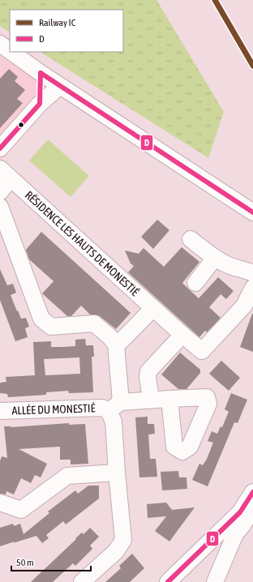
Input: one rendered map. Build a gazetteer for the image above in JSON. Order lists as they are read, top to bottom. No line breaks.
{"streets":{"street":["RÉSIDENCE LES HAUTS DE MONESTIÉ","ALLÉE DU MONESTIÉ"]},"lines":["rail line IC","transit line D"],"legend":["Railway IC","D"],"scale_bar":"50 m"}
